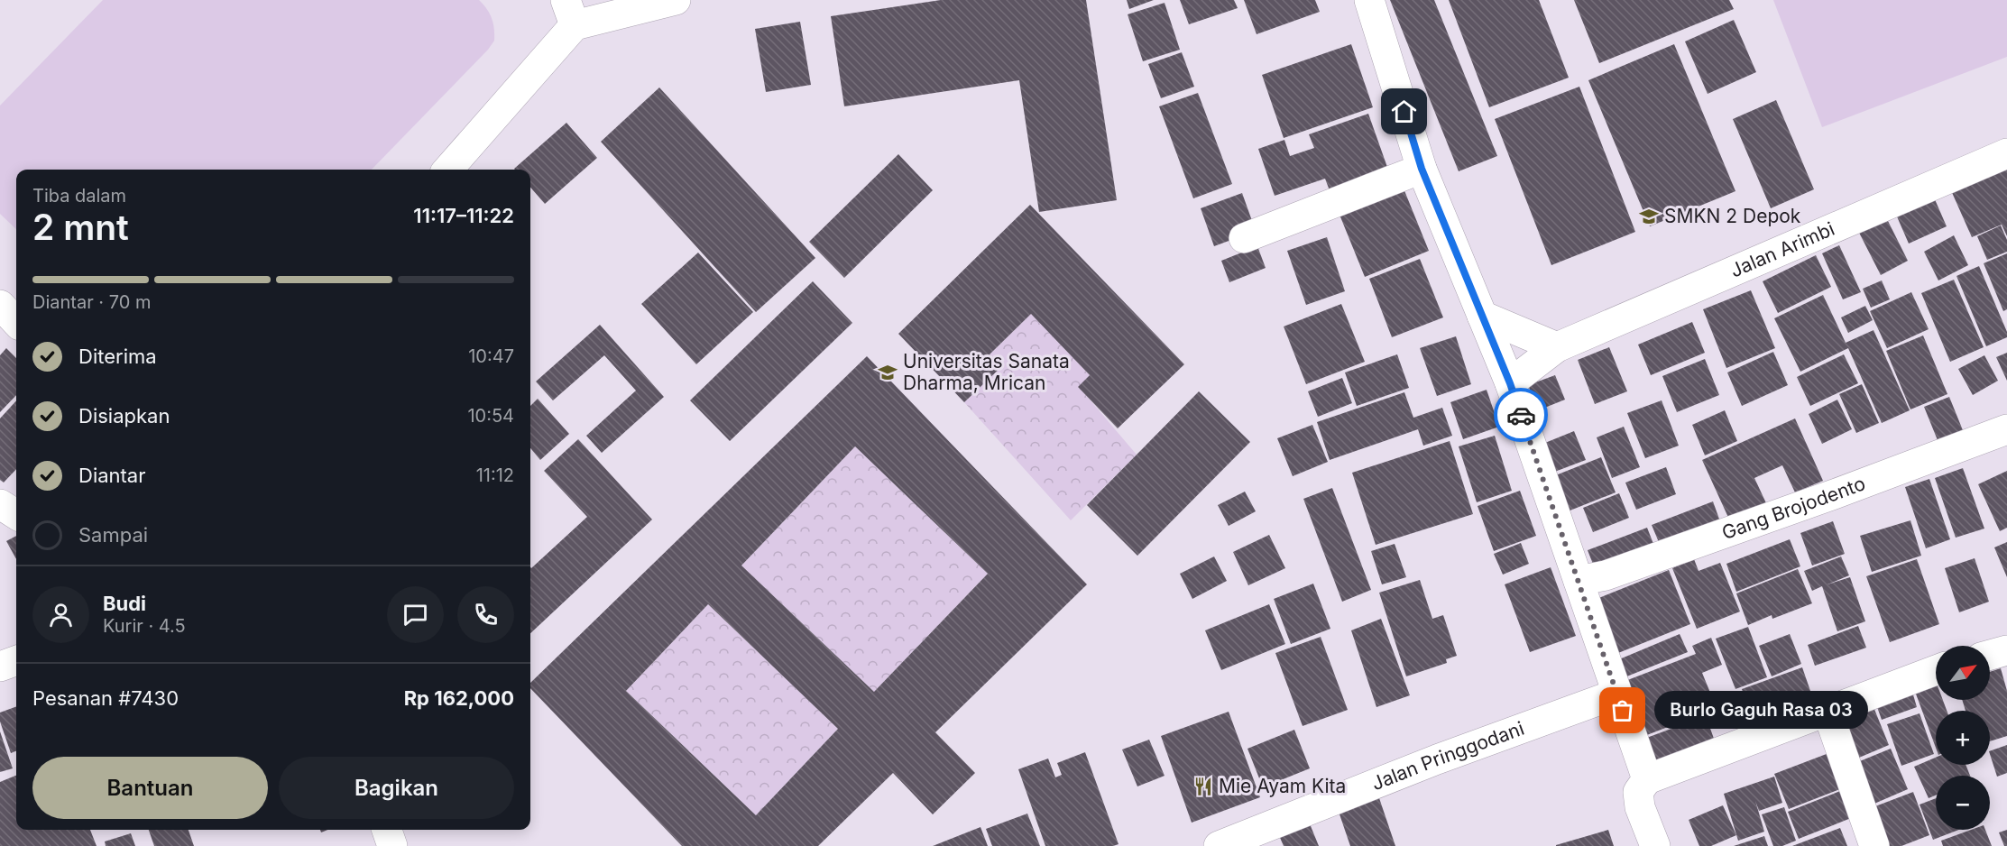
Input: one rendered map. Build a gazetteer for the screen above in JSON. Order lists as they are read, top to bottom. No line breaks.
{"streets":{"street":["Jalan Arimbi","Gang Brojodento","Jalan Pringgodani"]},"places":{"school or university":["SMKN 2 Depok","Universitas Sanata Dharma, Mrican"],"other":["Burlo Gaguh Rasa 03"],"restaurant":["Mie Ayam Kita"]},"north":"top right","page":{"heading":["2 mnt","Tiba dalam","11:17–11:22"],"panel":["Budi","Kurir · 4.5","Pesanan #7430","Rp 162,000"],"bar":"Diantar · 70 m","list":[["Diterima","10:47"],["Disiapkan","10:54"],["Diantar","11:12"],"Sampai"],"map_buttons":["+","−"],"bubble":"Burlo Gaguh Rasa 03","buttons":["Bantuan","Bagikan"]}}
